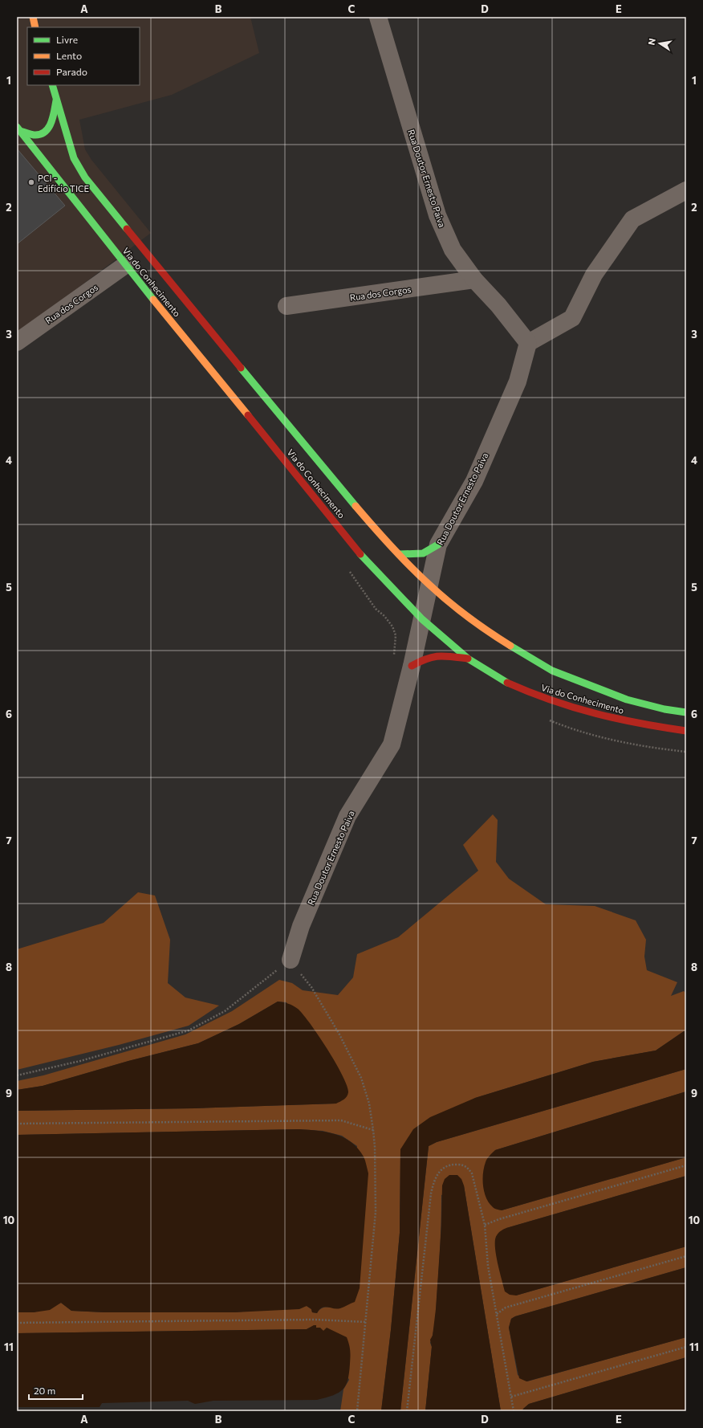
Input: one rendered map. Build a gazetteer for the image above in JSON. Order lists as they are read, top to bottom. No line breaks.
{"streets":{"street":["Rua Doutor Ernesto Paiva","Via do Conhecimento","Rua dos Corgos"]},"crossings":[["Rua Doutor Ernesto Paiva","Via do Conhecimento"],["Rua Doutor Ernesto Paiva","Rua dos Corgos"],["Via do Conhecimento","Rua dos Corgos"]],"places":["PCI - Edifício TICE"],"legend":["Livre","Lento","Parado"],"scale_bar":"20 m","north":"left","grid":{"columns":["A","B","C","D","E"],"rows":["1","2","3","4","5","6","7","8","9","10","11"]}}
